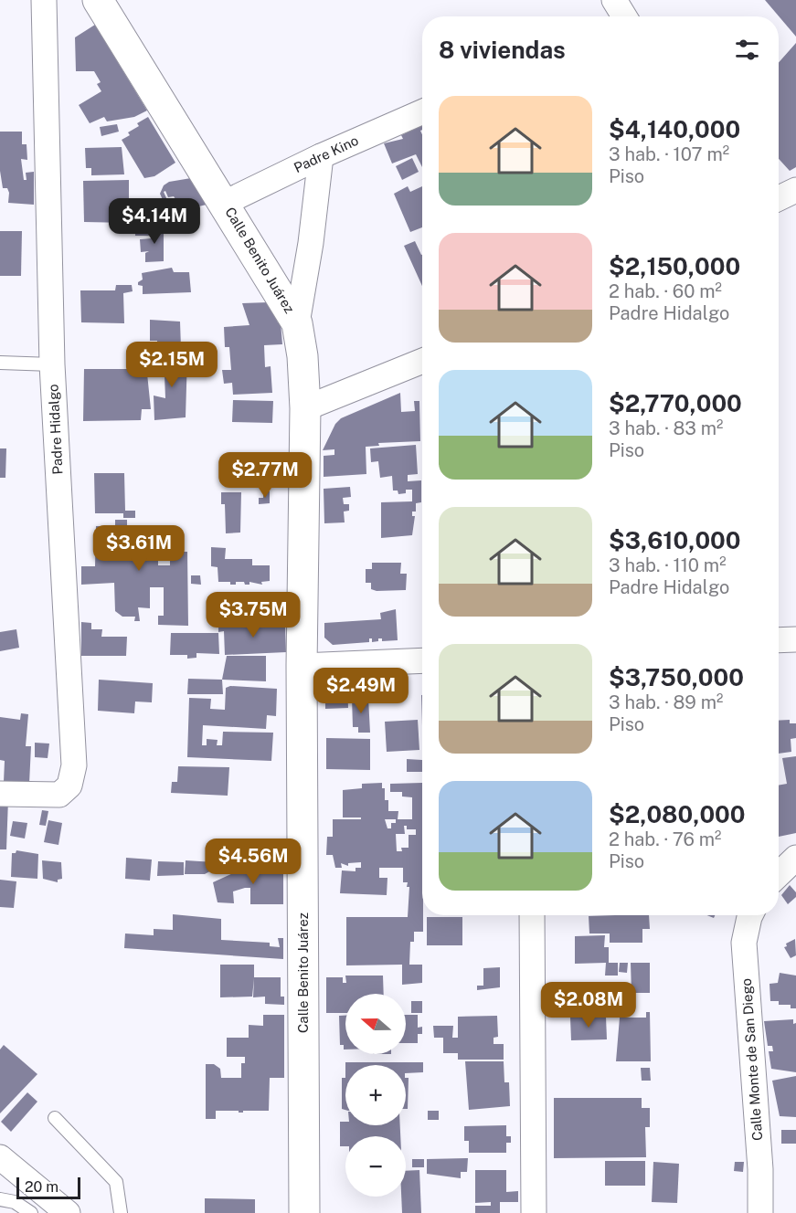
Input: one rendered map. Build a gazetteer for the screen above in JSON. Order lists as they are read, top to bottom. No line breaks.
{"streets":{"street":["Padre Kino","Calle Benito Juárez","Padre Hidalgo","Calle Monte de San Diego"]},"crossings":[["Padre Kino","Calle Benito Juárez"]],"scale_bar":"20 m","north":"left","page":{"heading":"8 viviendas","list":[{"name":"$4,140,000","note":"3 hab. · 107 m² · Piso"},{"name":"$2,150,000","note":"2 hab. · 60 m² · Padre Hidalgo"},{"name":"$2,770,000","note":"3 hab. · 83 m² · Piso"},{"name":"$3,610,000","note":"3 hab. · 110 m² · Padre Hidalgo"},{"name":"$3,750,000","note":"3 hab. · 89 m² · Piso"},{"name":"$2,080,000","note":"2 hab. · 76 m² · Piso"}],"price":["$4.14M","$2.15M","$2.77M","$3.61M","$3.75M","$2.49M","$4.56M","$2.08M"],"map_buttons":["+","−"],"scale":"20 m"}}
